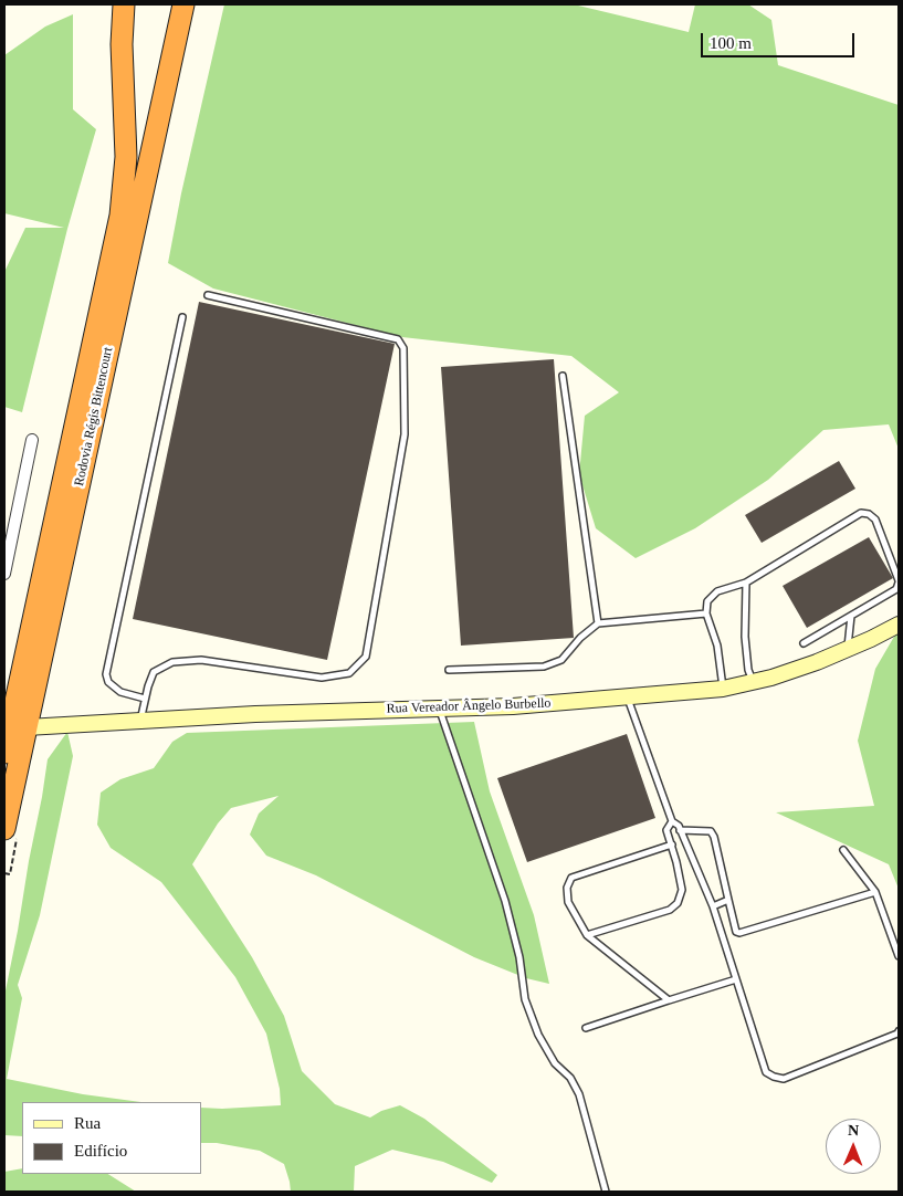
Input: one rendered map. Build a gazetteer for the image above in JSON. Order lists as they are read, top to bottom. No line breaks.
{"streets":{"highway":["Rodovia Régis Bittencourt"],"main road":["Rua Vereador Ângelo Burbello"]},"crossings":[["Rodovia Régis Bittencourt","Rua Vereador Ângelo Burbello"]],"legend":["Rua","Edifício"],"scale_bar":"100 m","north":"top"}
